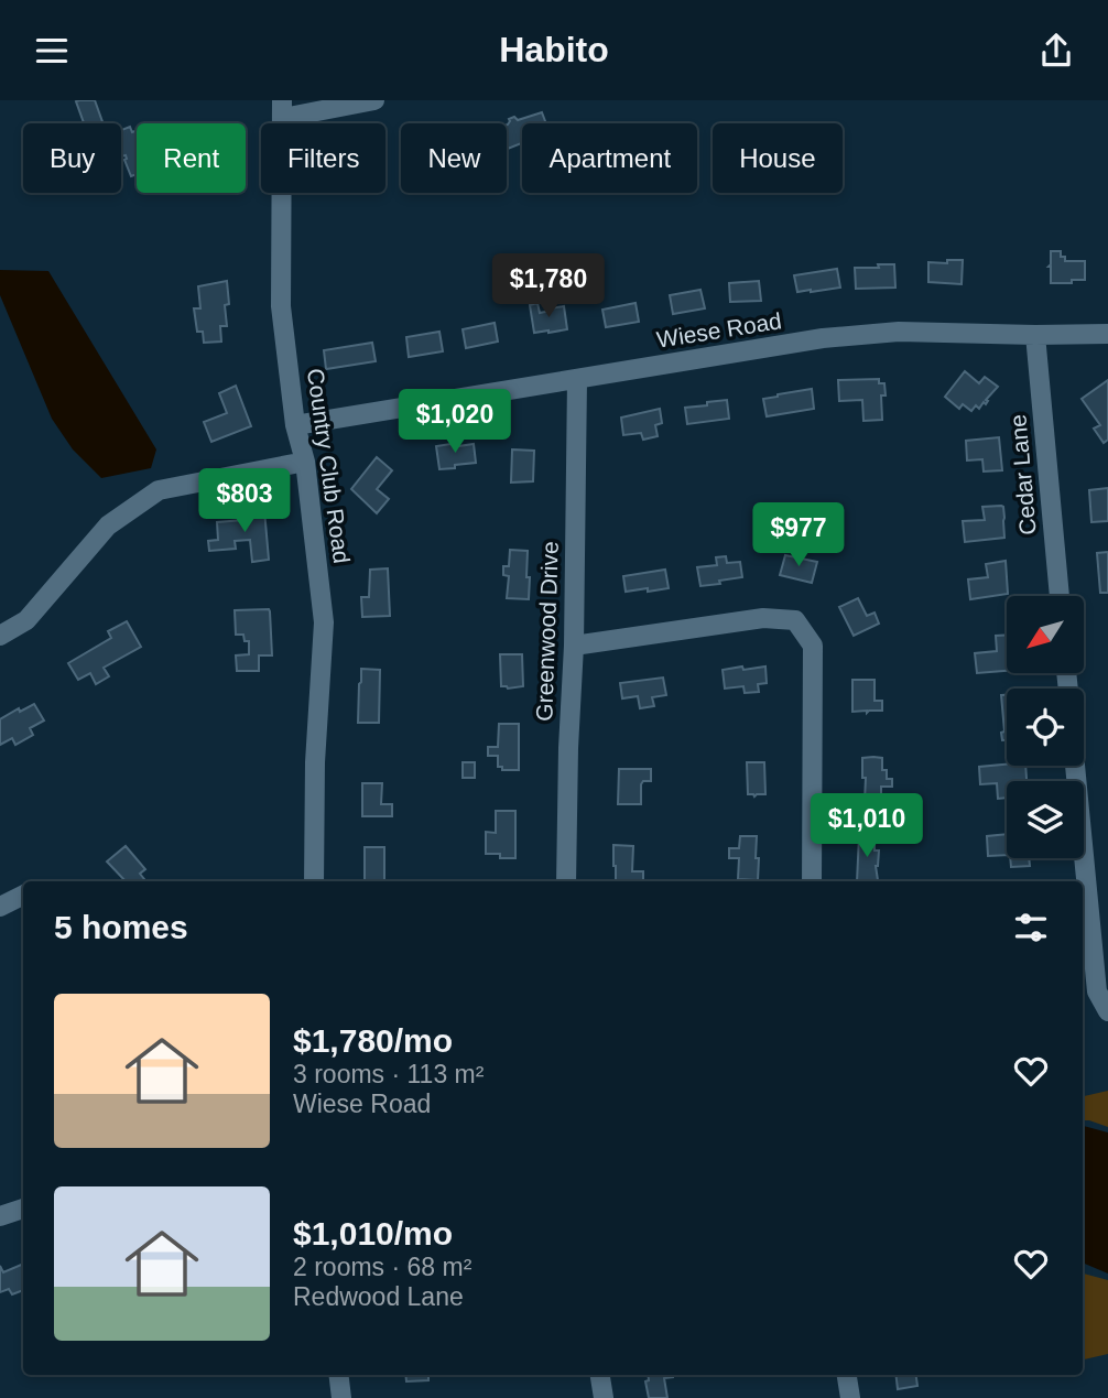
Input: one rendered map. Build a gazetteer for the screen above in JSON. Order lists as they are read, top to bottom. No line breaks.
{"streets":{"street":["Wiese Road","Country Club Road","Cedar Lane","Greenwood Drive"]},"crossings":[["Wiese Road","Country Club Road"],["Wiese Road","Cedar Lane"],["Wiese Road","Greenwood Drive"]],"north":"bottom left","page":{"header":"Habito","chip":["Buy","Rent","Filters","New","Apartment","House"],"price":["$1,780","$1,020","$803","$977","$1,010"],"heading":"5 homes","list":[{"name":"$1,780/mo","note":"3 rooms · 113 m² · Wiese Road"},{"name":"$1,010/mo","note":"2 rooms · 68 m² · Redwood Lane"}]}}
